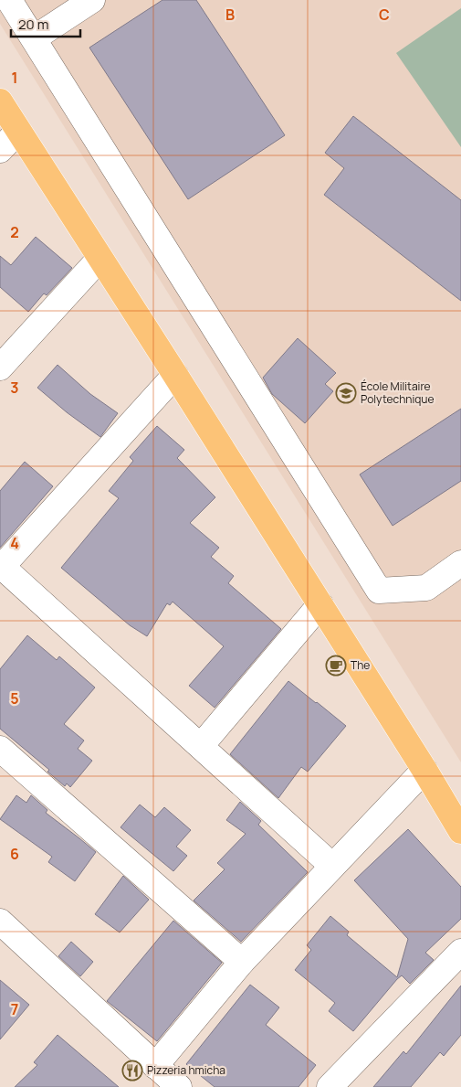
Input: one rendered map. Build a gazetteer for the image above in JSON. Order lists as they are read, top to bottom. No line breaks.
{"places":{"school or university":["École Militaire Polytechnique"],"cafe":["The"],"restaurant":["Pizzeria hmicha"]},"scale_bar":"20 m","grid":{"columns":["B","C"],"rows":["1","2","3","4","5","6","7"]}}
